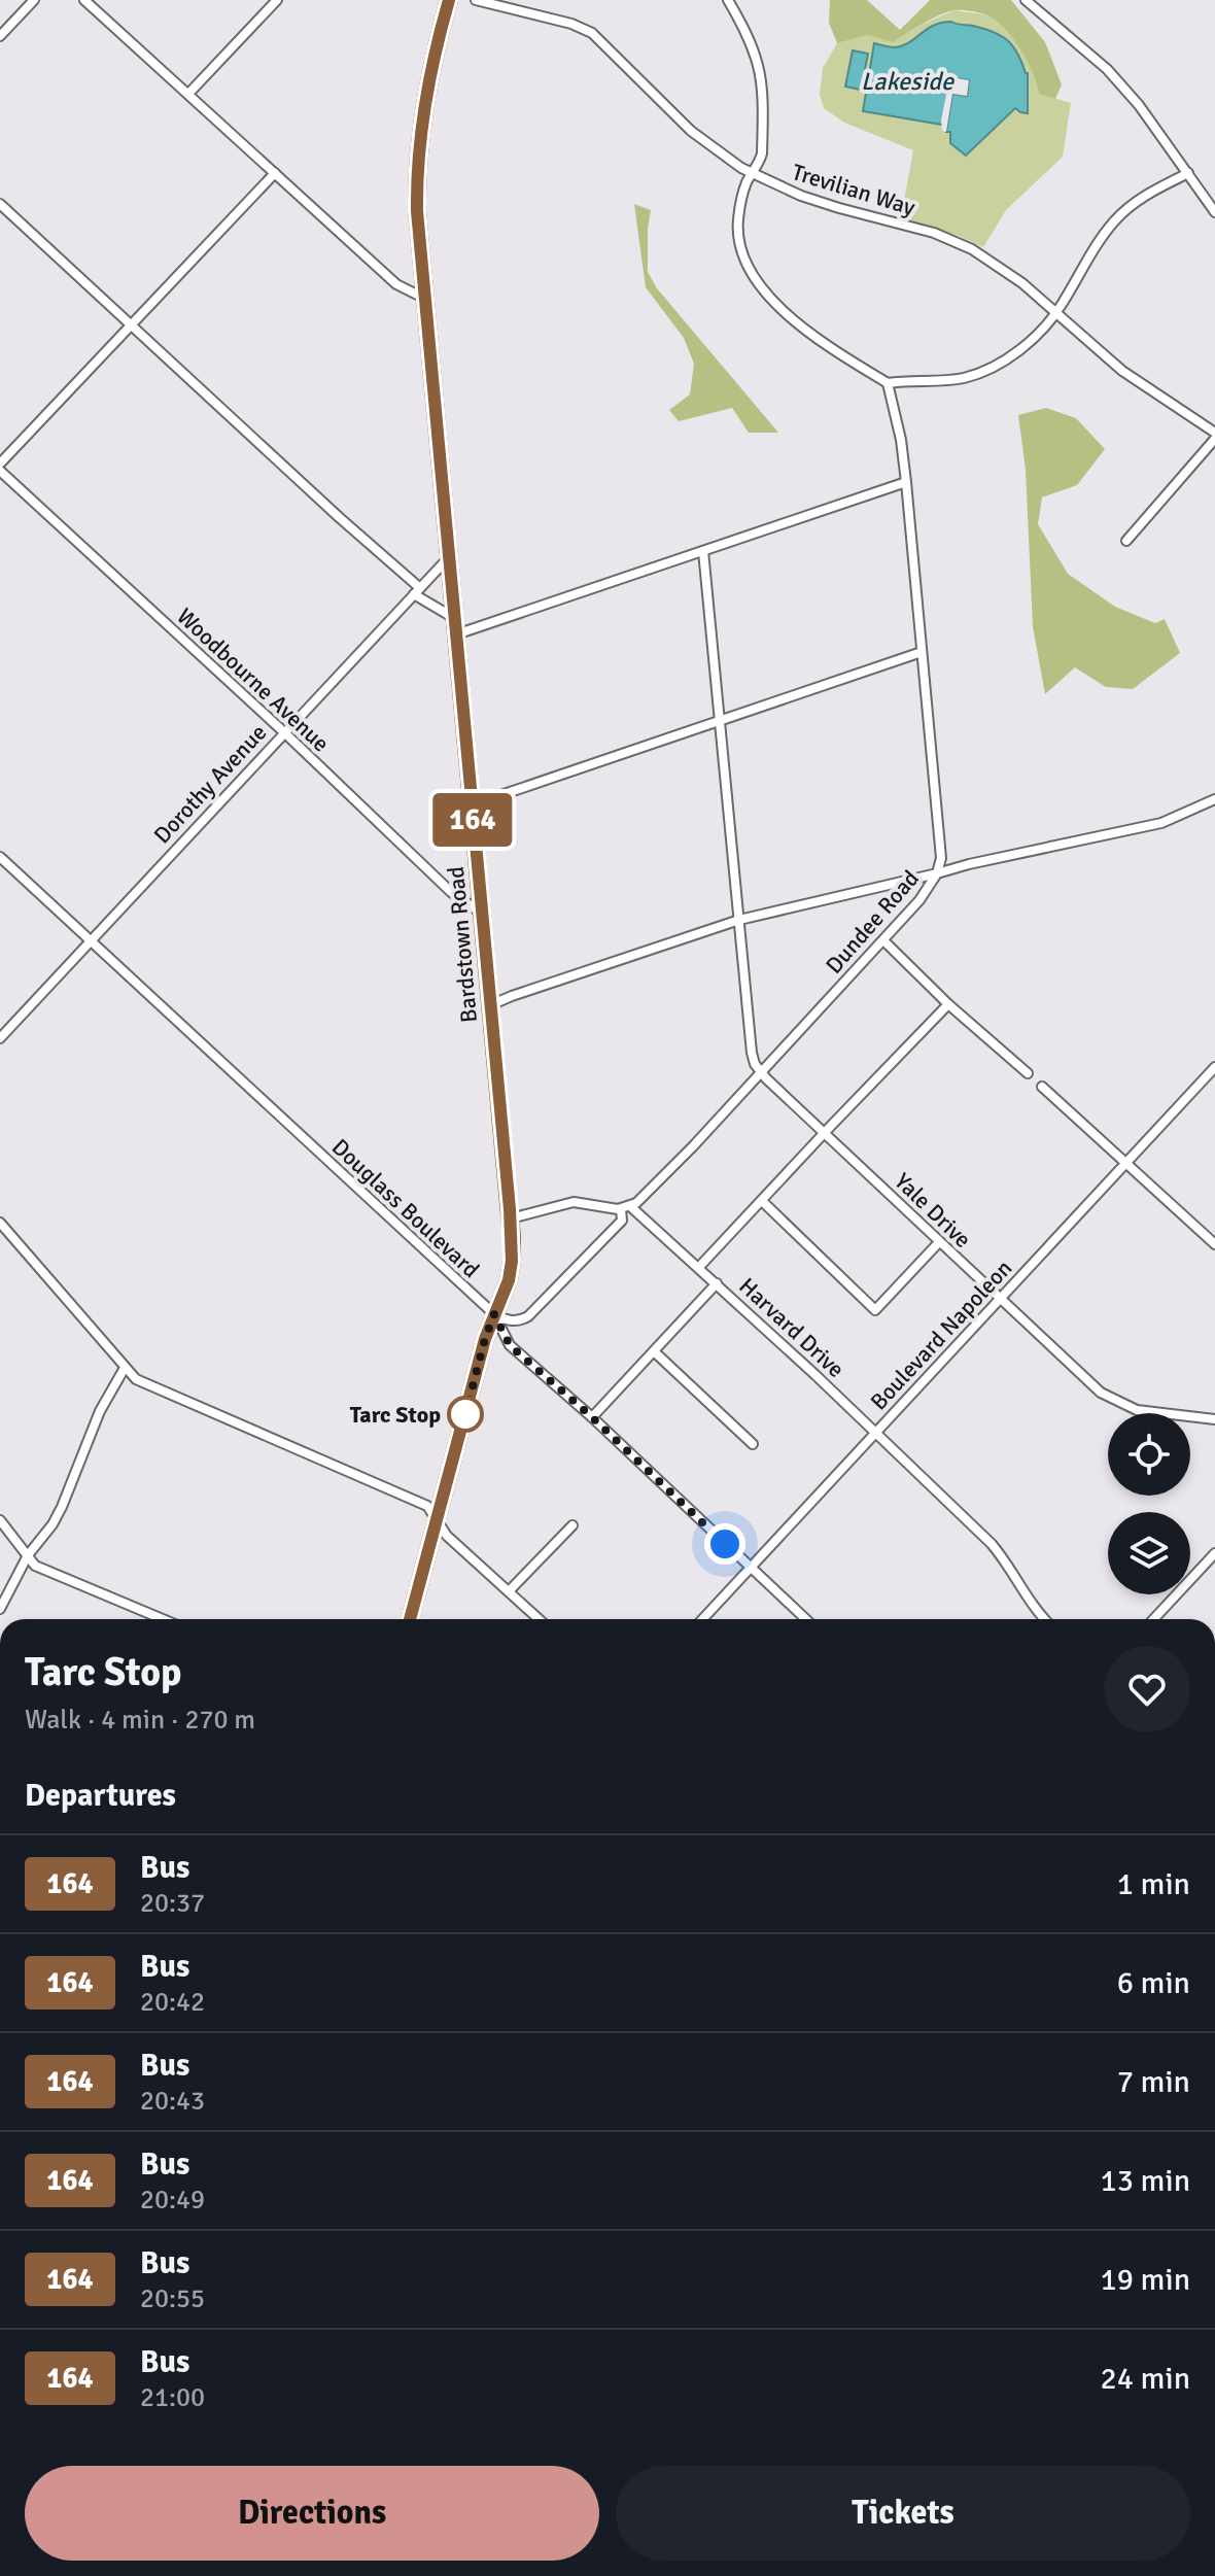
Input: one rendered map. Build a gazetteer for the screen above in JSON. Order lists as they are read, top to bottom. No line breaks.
{"streets":{"main road":["Bardstown Road"],"street":["Trevilian Way","Woodbourne Avenue","Dorothy Avenue","Dundee Road","Douglass Boulevard","Yale Drive","Harvard Drive","Boulevard Napoleon"]},"crossings":[["Woodbourne Avenue","Dorothy Avenue"],["Woodbourne Avenue","Bardstown Road"],["Dorothy Avenue","Bardstown Road"],["Dorothy Avenue","Douglass Boulevard"],["Dundee Road","Bardstown Road"],["Dundee Road","Douglass Boulevard"],["Dundee Road","Yale Drive"],["Dundee Road","Harvard Drive"],["Bardstown Road","Douglass Boulevard"],["Douglass Boulevard","Boulevard Napoleon"],["Yale Drive","Boulevard Napoleon"],["Harvard Drive","Boulevard Napoleon"]],"water":["Lakeside"],"places":["Tarc Stop"],"lines":["bus line 164"],"page":{"on_map":"164","heading":[["Tarc Stop","Walk · 4 min · 270 m"],"Departures"],"list":[{"mark":"164","name":"Bus","note":"20:37","value":"1 min"},{"mark":"164","name":"Bus","note":"20:42","value":"6 min"},{"mark":"164","name":"Bus","note":"20:43","value":"7 min"},{"mark":"164","name":"Bus","note":"20:49","value":"13 min"},{"mark":"164","name":"Bus","note":"20:55","value":"19 min"},{"mark":"164","name":"Bus","note":"21:00","value":"24 min"}],"buttons":["Directions","Tickets"]}}
